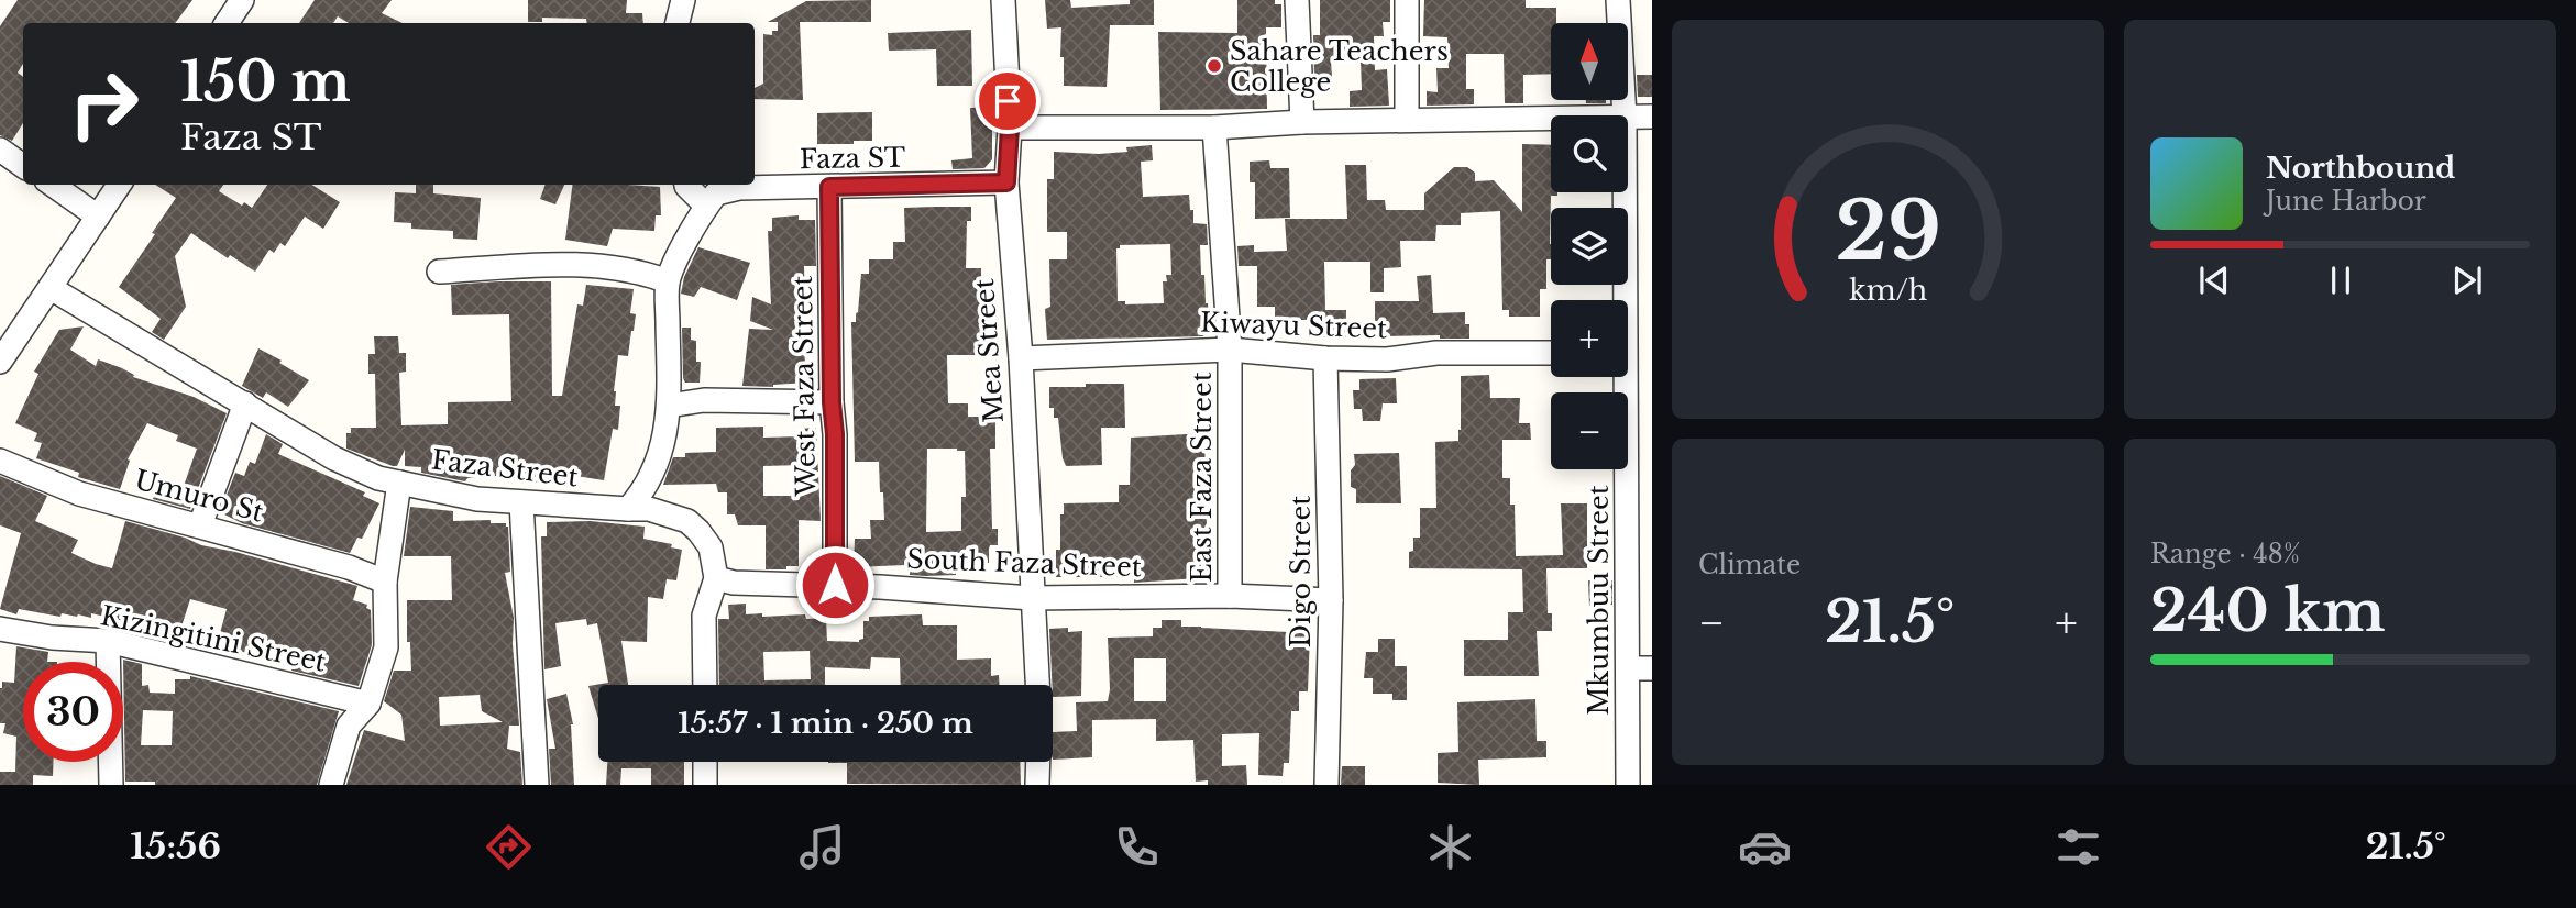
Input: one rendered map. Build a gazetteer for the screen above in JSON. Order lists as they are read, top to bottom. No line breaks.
{"streets":{"street":["Faza ST","Kiwayu Street","Mea Street","West Faza Street","Faza Street","East Faza Street","Umuro St","South Faza Street","Digo Street","Mkumbuu Street","Kizingitini Street"]},"crossings":[["Faza ST","Mea Street"],["Faza ST","West Faza Street"],["Kiwayu Street","Mea Street"],["Kiwayu Street","East Faza Street"],["Kiwayu Street","Digo Street"],["Mea Street","South Faza Street"],["West Faza Street","South Faza Street"],["Faza Street","South Faza Street"],["East Faza Street","South Faza Street"],["South Faza Street","Digo Street"]],"places":["Sahare Teachers College"],"north":"top","page":{"map_buttons":["+","−"],"turn":["150 m","Faza ST"],"song":["Northbound","June Harbor"],"tile":["Climate",["Range · 48%","240 km"]],"heat":["−","21.5°","+"],"limit":"30","trip":"15:57 · 1 min · 250 m","tabs":["15:56","21.5°"],"gauge":["29","km/h"]}}
